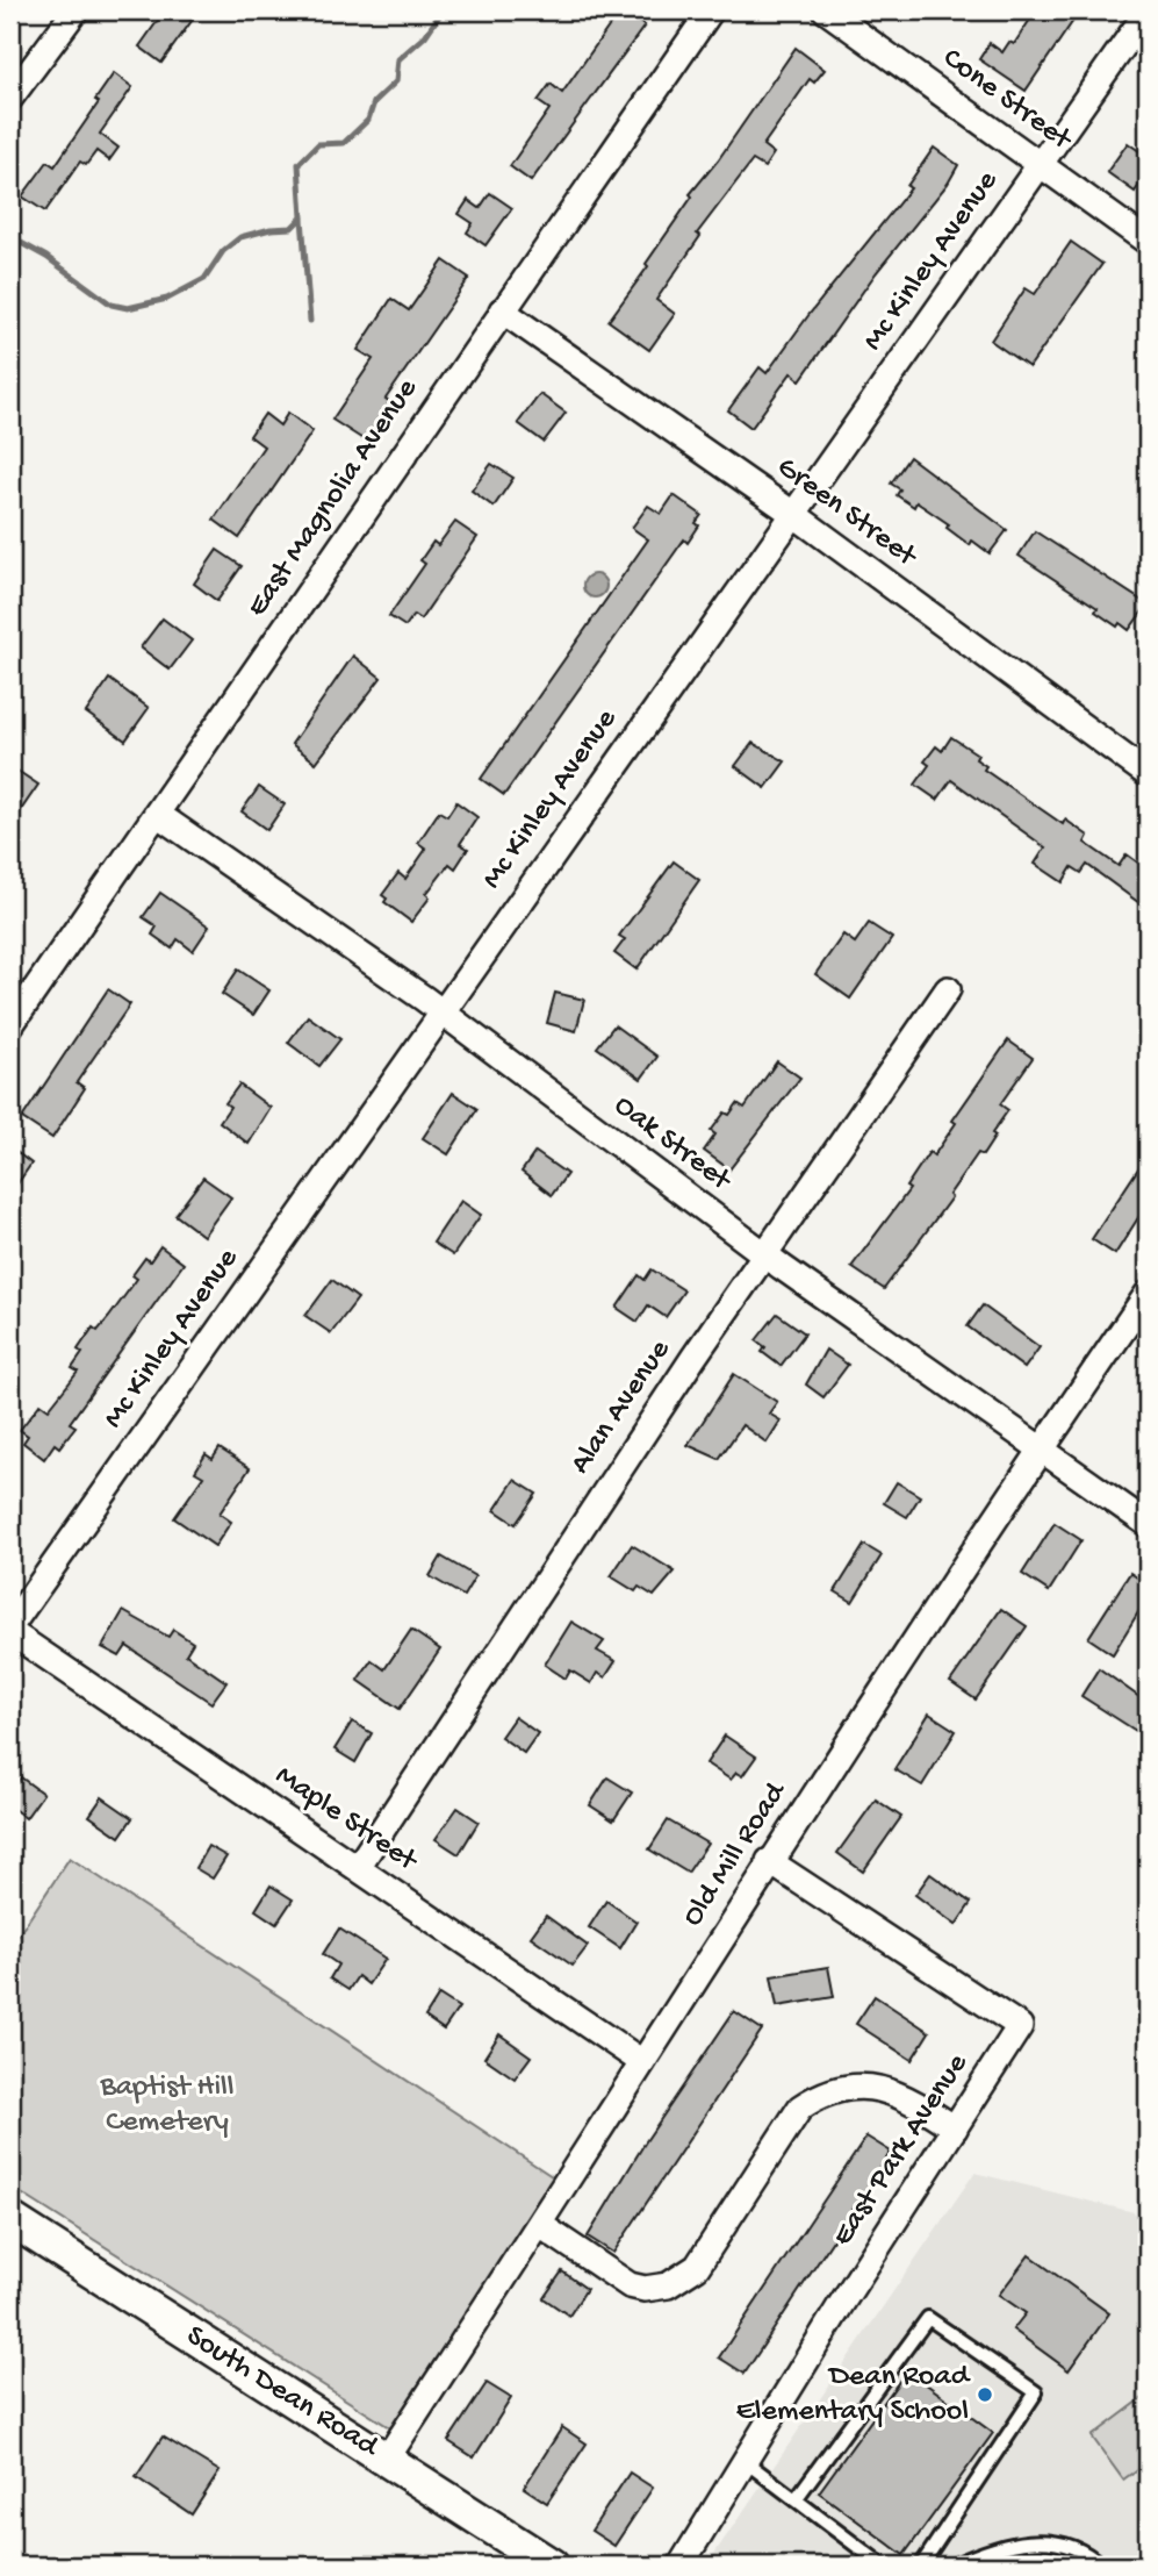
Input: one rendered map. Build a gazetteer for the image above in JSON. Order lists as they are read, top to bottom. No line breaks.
{"streets":{"street":["Cone Street","Mc Kinley Avenue","East Magnolia Avenue","Green Street","Oak Street","Alan Avenue","Maple Street","Old Mill Road","East Park Avenue","South Dean Road"]},"crossings":[["Cone Street","Mc Kinley Avenue"],["Mc Kinley Avenue","Green Street"],["Mc Kinley Avenue","Oak Street"],["Mc Kinley Avenue","Maple Street"],["East Magnolia Avenue","Green Street"],["East Magnolia Avenue","Oak Street"],["Oak Street","Alan Avenue"],["Oak Street","Old Mill Road"],["Alan Avenue","Maple Street"],["Maple Street","Old Mill Road"],["Old Mill Road","East Park Avenue"],["Old Mill Road","South Dean Road"]],"parks":["Baptist Hill Cemetery"],"places":["Dean Road Elementary School"]}
